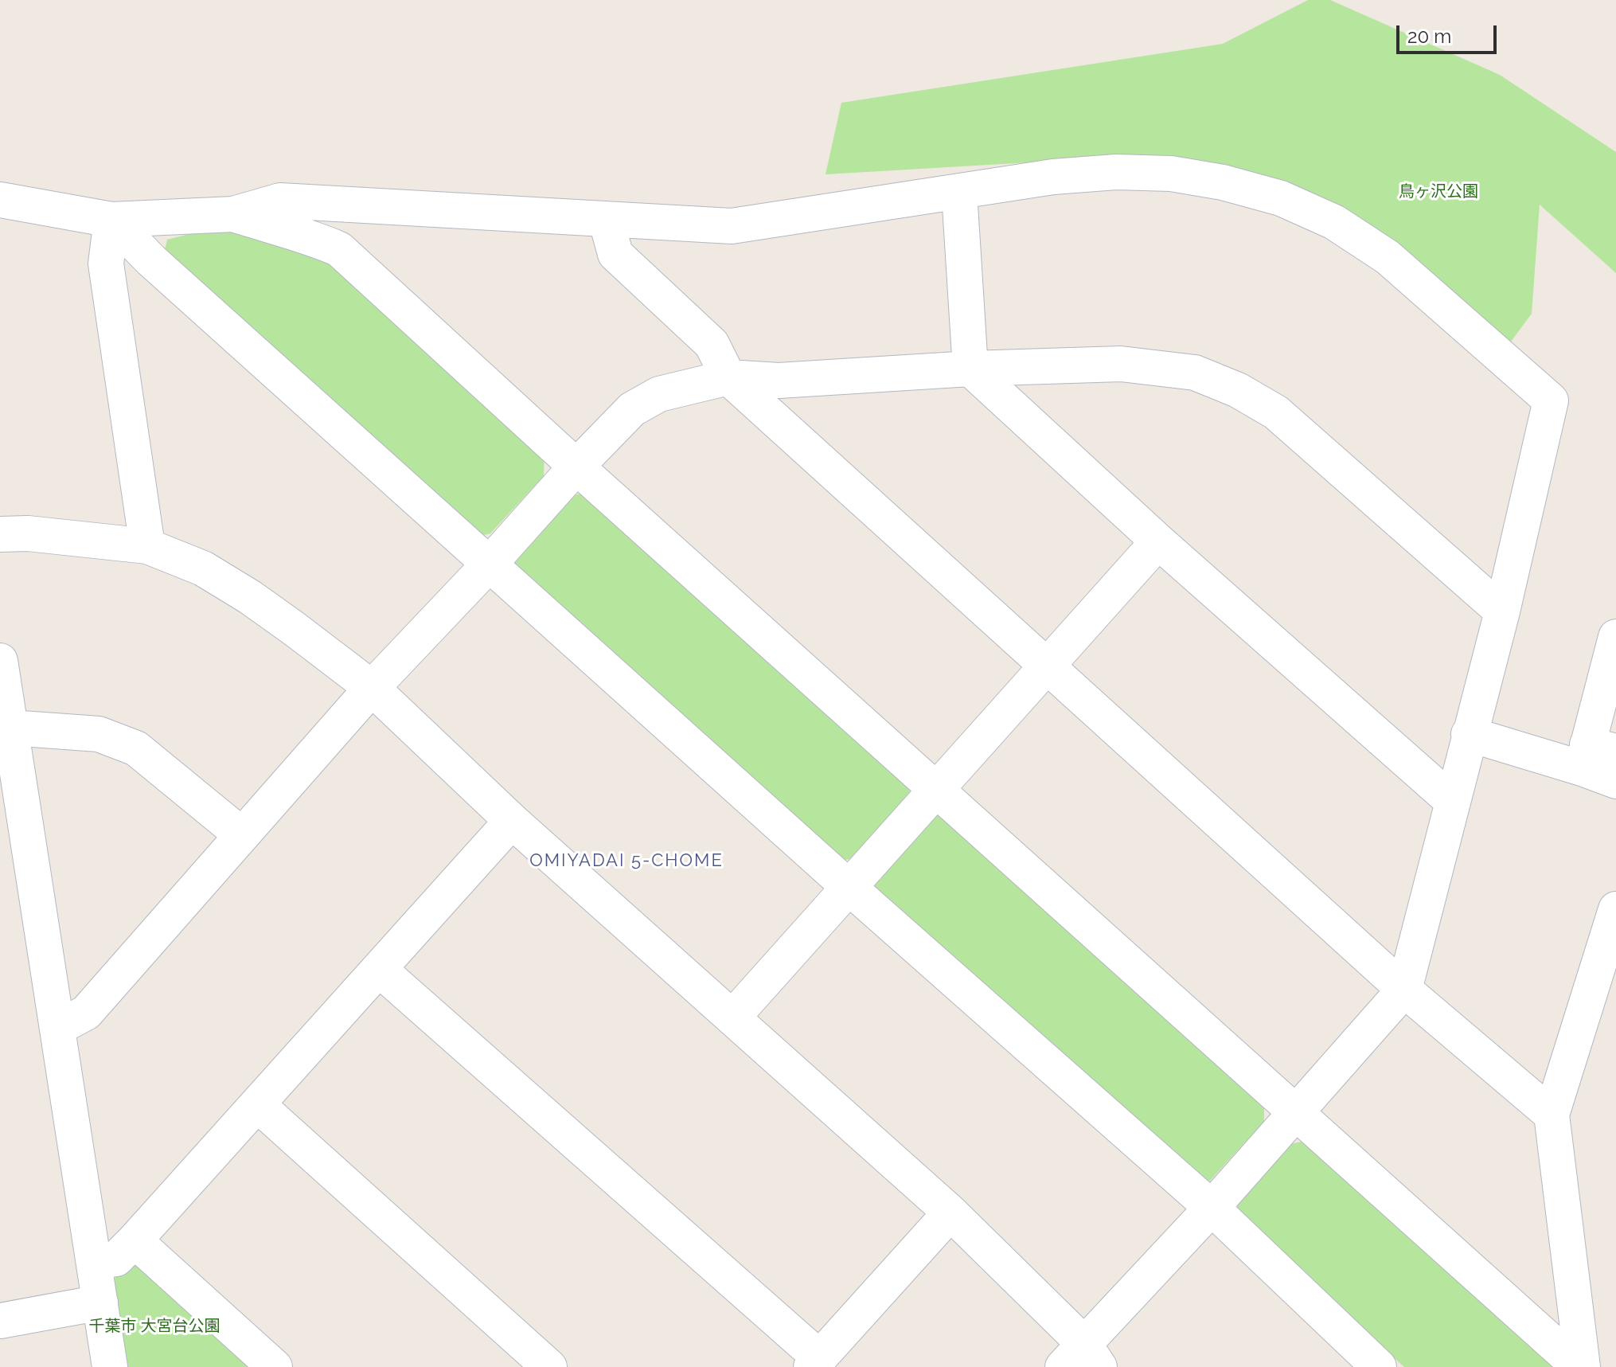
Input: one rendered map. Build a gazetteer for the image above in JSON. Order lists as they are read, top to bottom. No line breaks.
{"districts":["OMIYADAI 5-CHOME"],"parks":["鳥ヶ沢公園","千葉市 大宮台公園"],"scale_bar":"20 m"}
